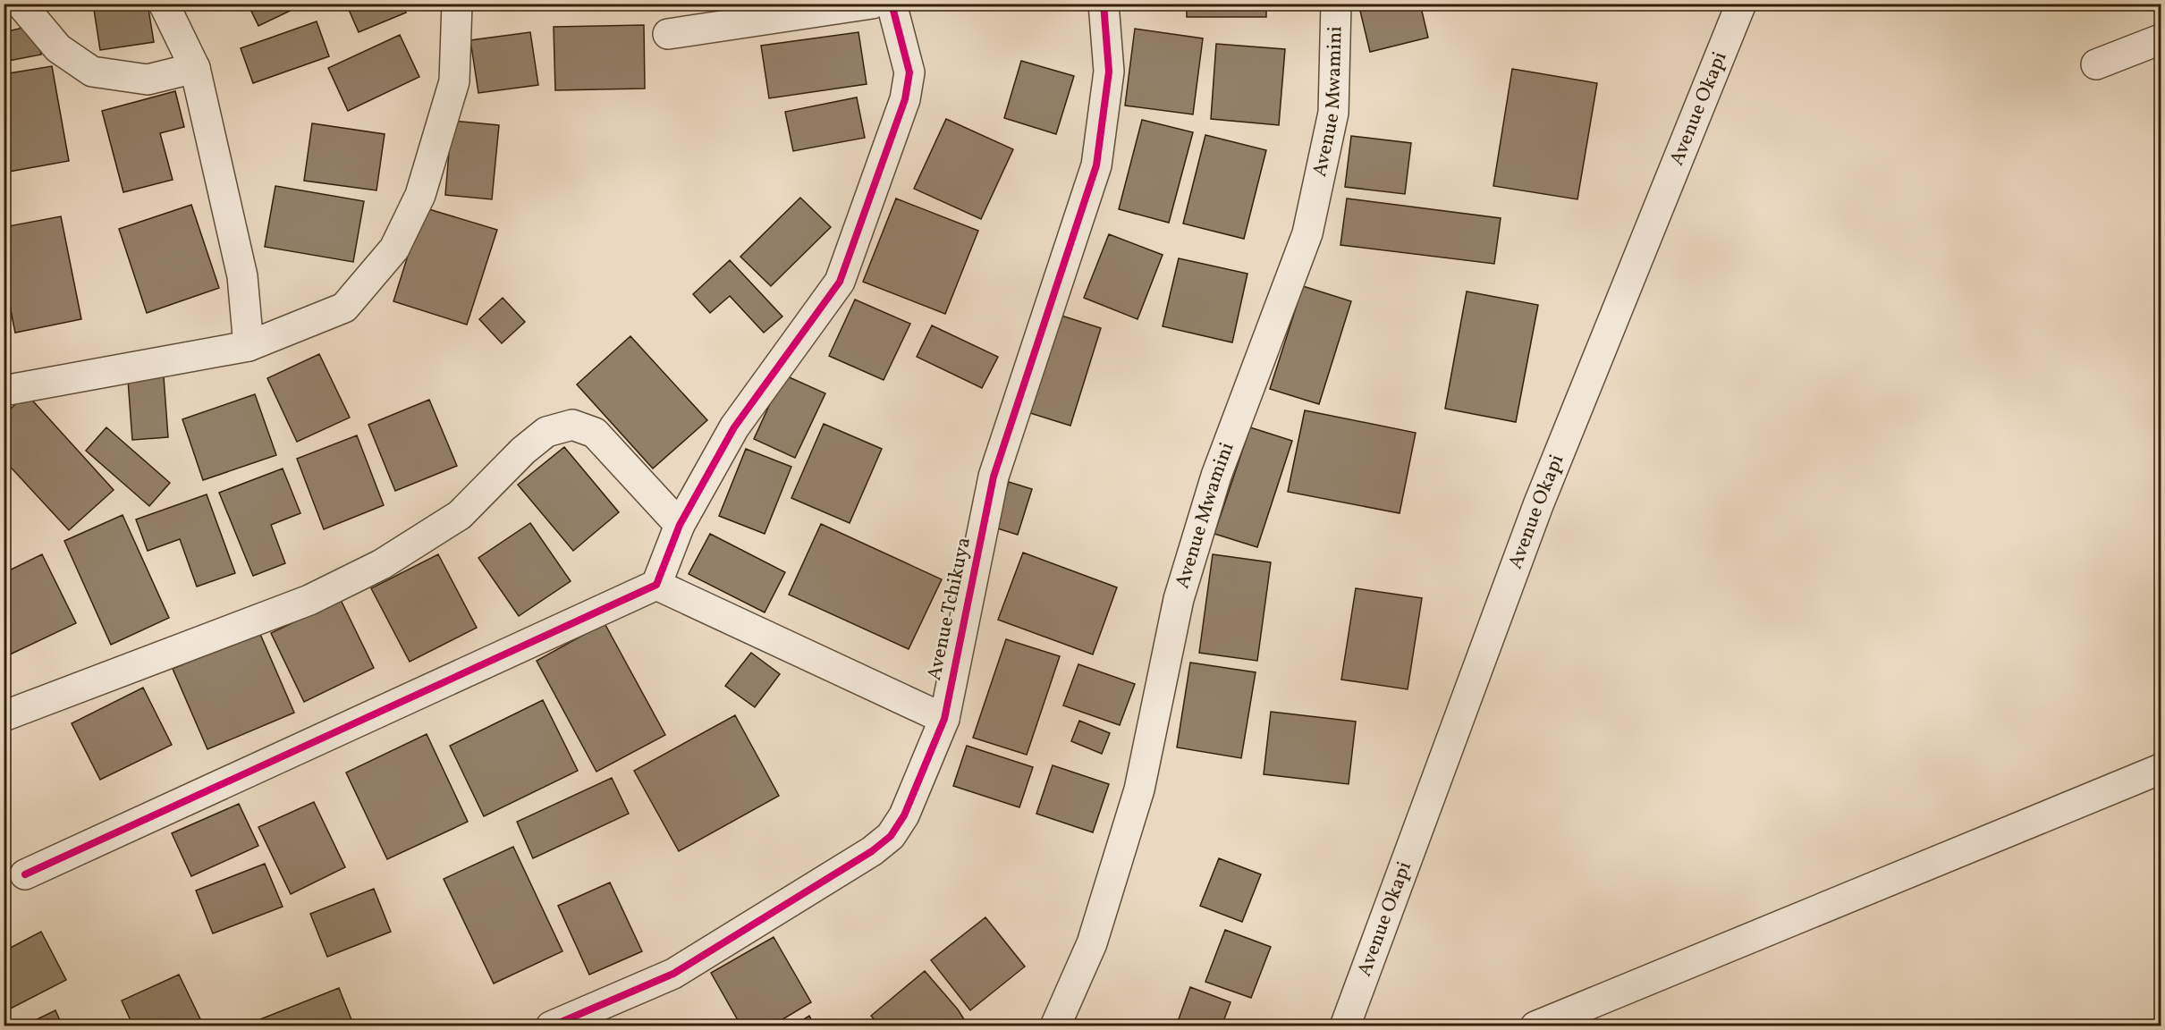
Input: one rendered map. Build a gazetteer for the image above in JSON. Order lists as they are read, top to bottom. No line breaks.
{"streets":{"street":["Avenue Mwamini","Avenue Okapi","Avenue Tchikuya"]}}
